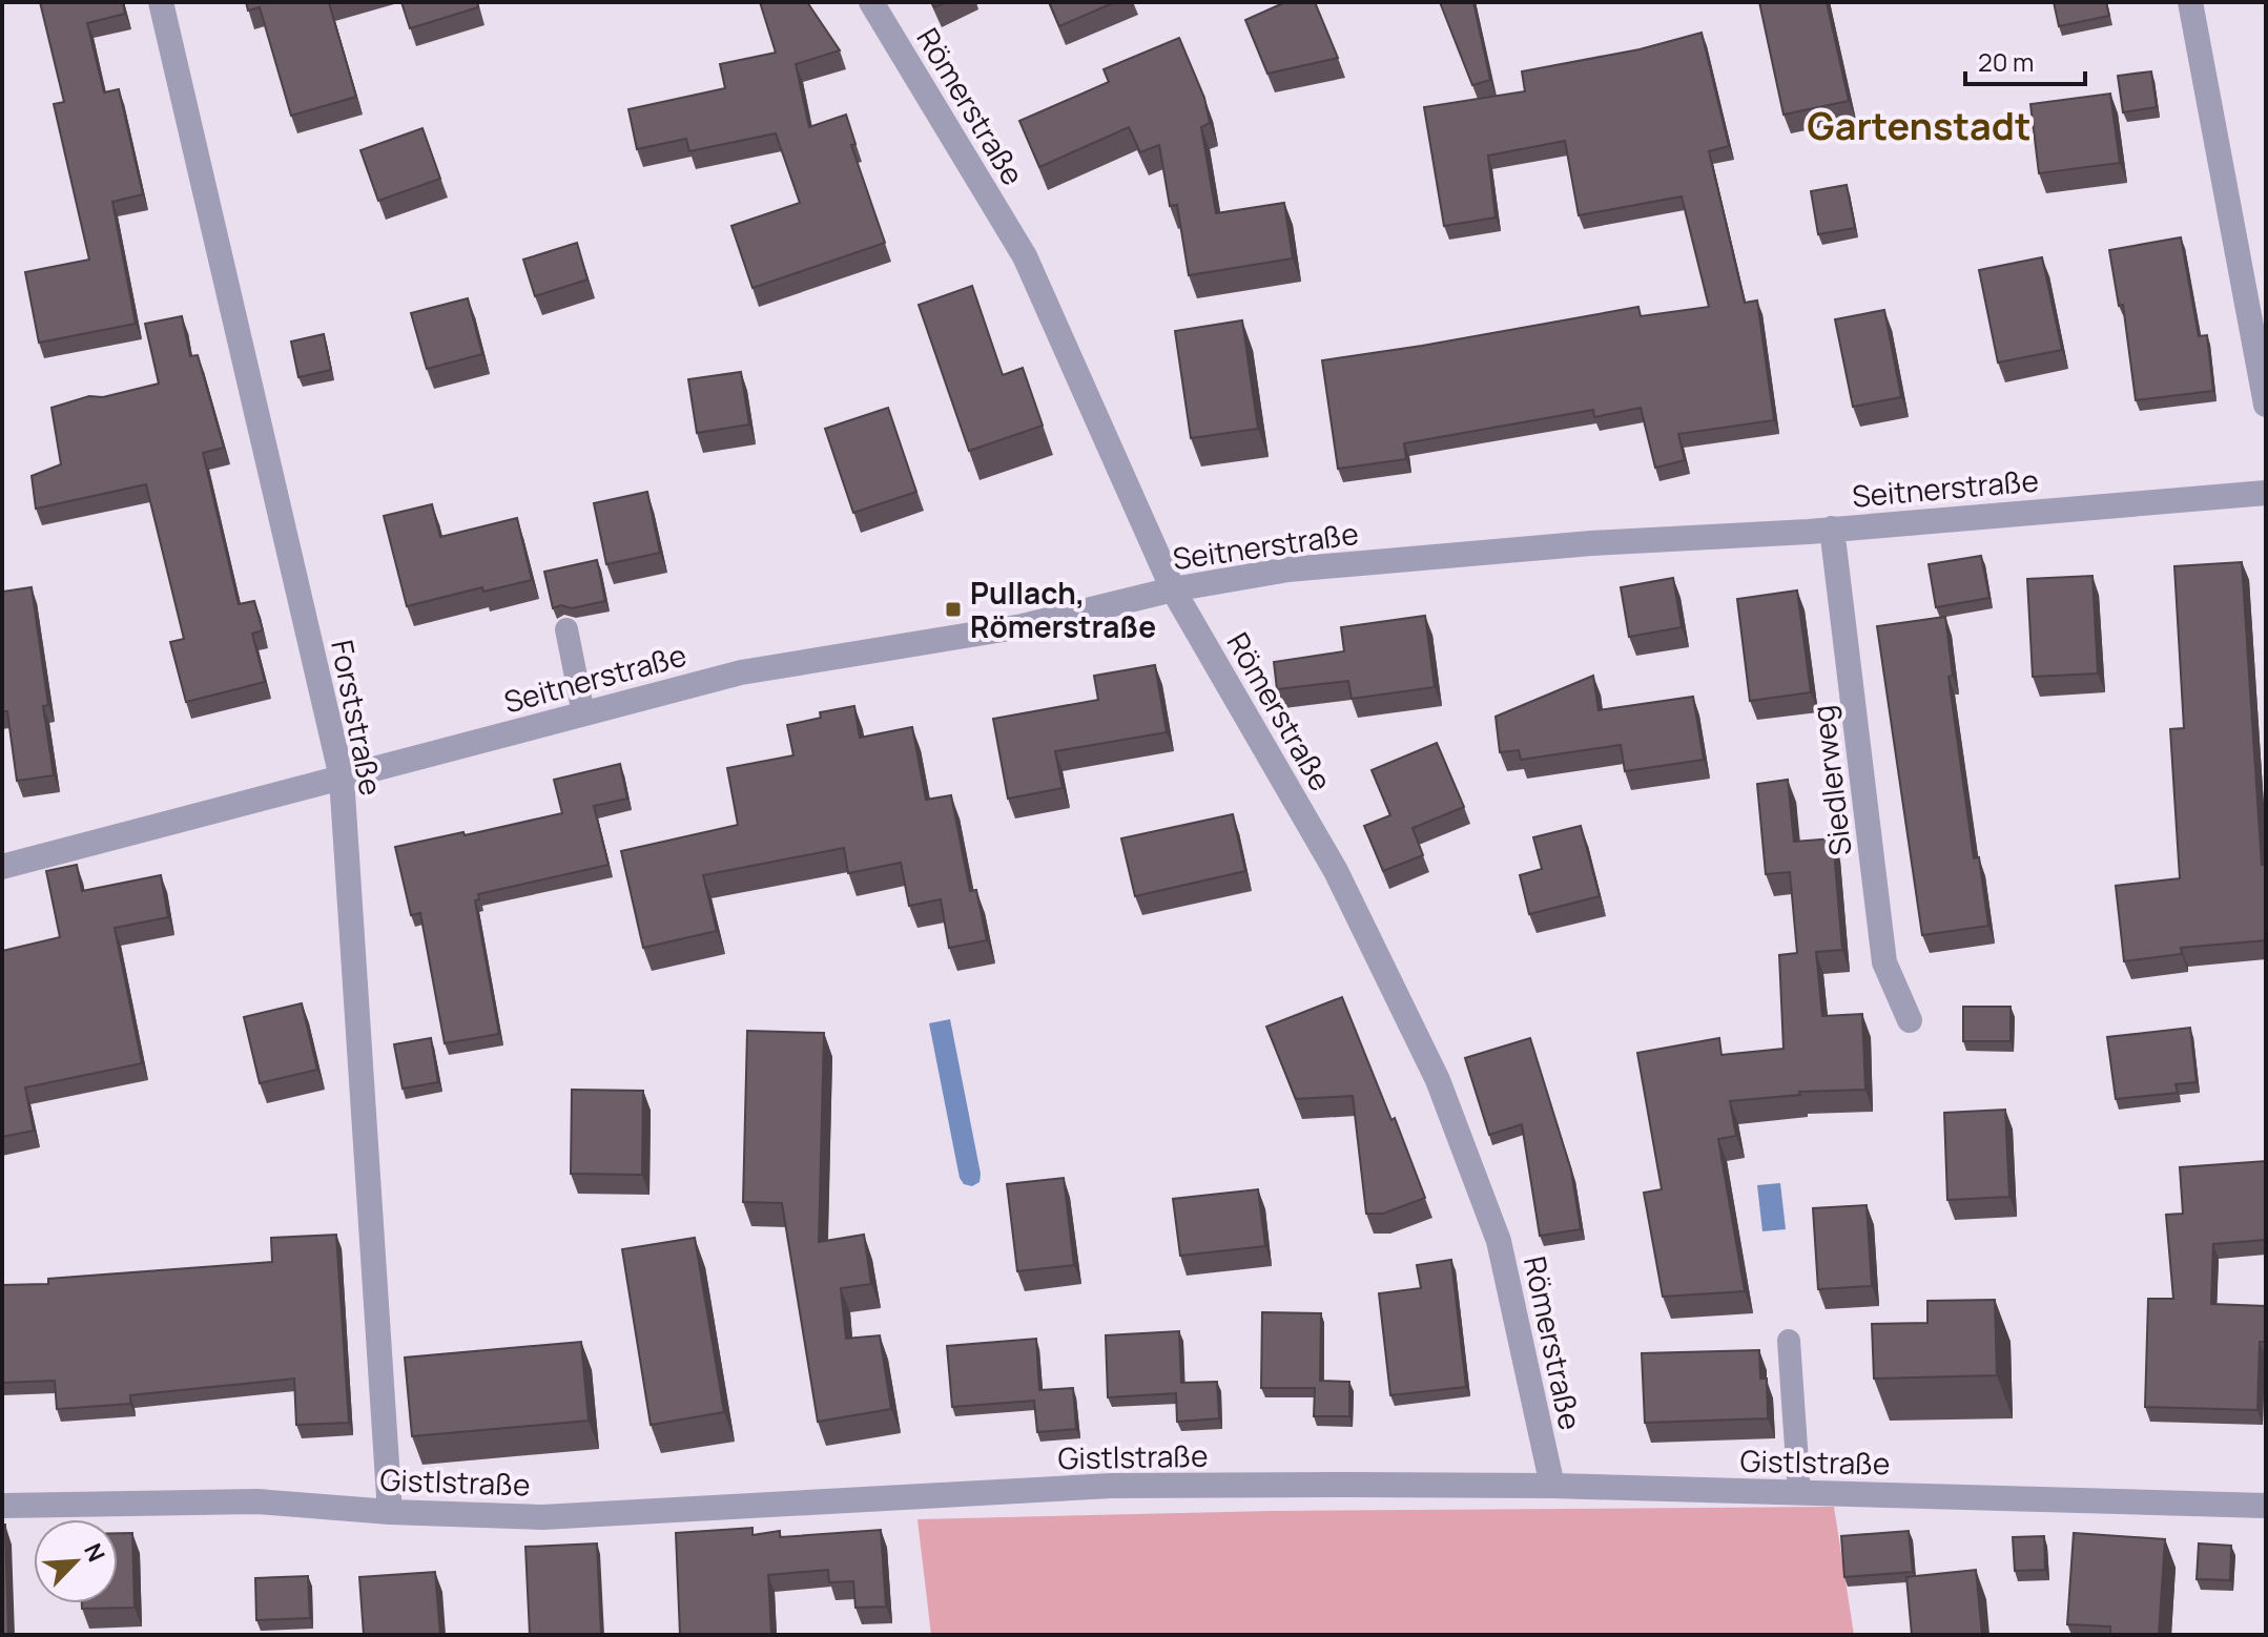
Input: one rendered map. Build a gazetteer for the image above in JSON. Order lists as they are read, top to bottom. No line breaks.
{"streets":{"street":["Römerstraße","Seitnerstraße","Forststraße","Siedlerweg","Gistlstraße"]},"crossings":[["Römerstraße","Seitnerstraße"],["Römerstraße","Gistlstraße"],["Seitnerstraße","Forststraße"],["Seitnerstraße","Siedlerweg"],["Forststraße","Gistlstraße"]],"districts":["Gartenstadt"],"places":{"transit":["Pullach, Römerstraße"]},"scale_bar":"20 m","north":"top right"}
